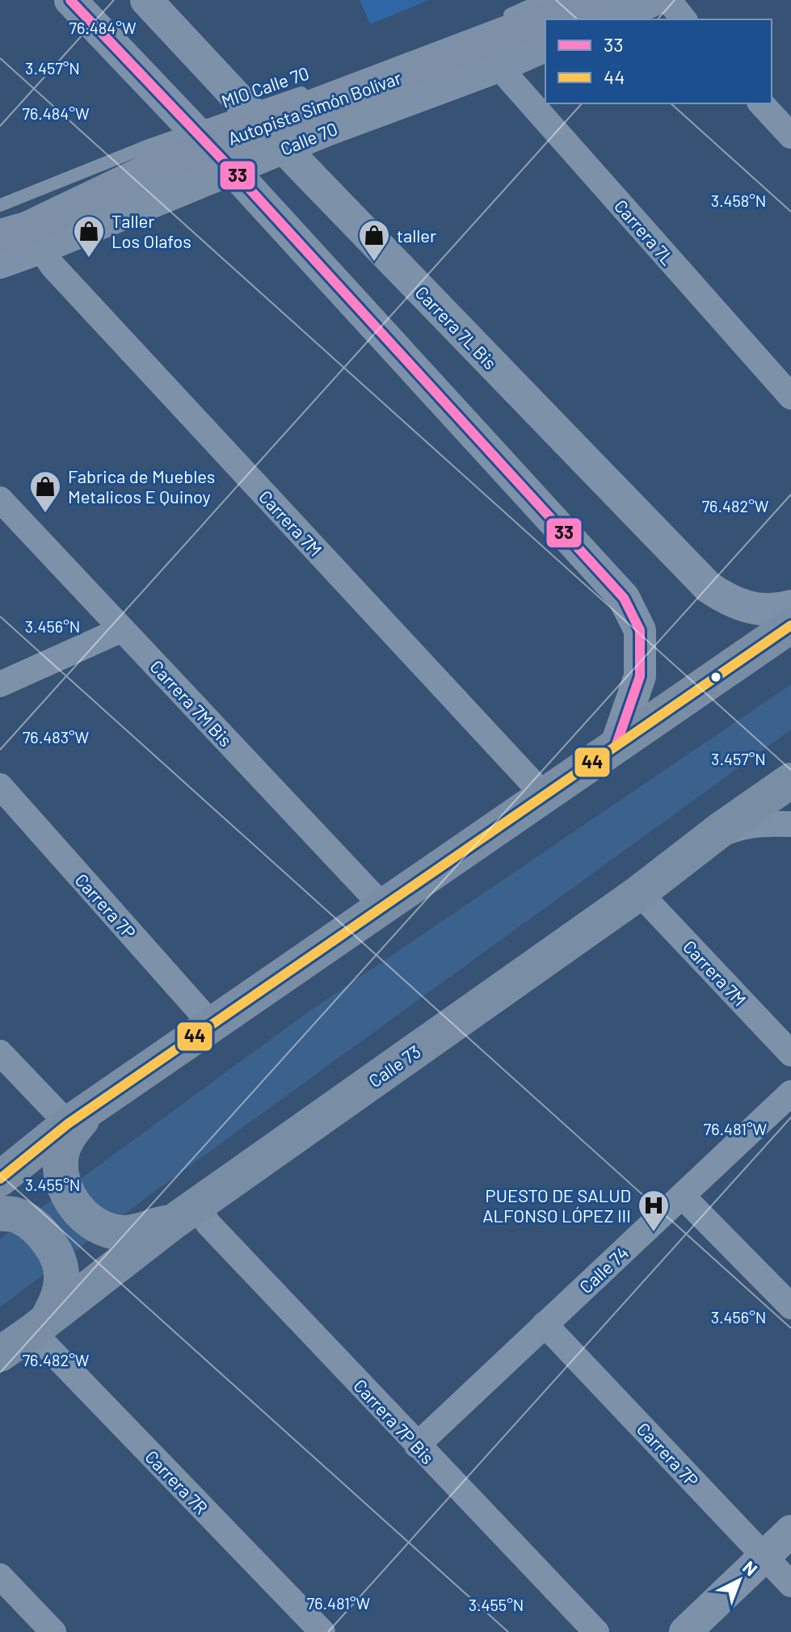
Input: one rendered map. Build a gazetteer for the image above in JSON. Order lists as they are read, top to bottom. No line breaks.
{"streets":{"highway":["Autopista Simón Bolívar"],"main road":["Calle 73"],"street":["Calle 70","Carrera 7L","Carrera 7L Bis","Carrera 7M","Carrera 7M Bis","Carrera 7P","Calle 74","Carrera 7P Bis","Carrera 7R"],"lane":["MIO Calle 70"]},"crossings":[["MIO Calle 70","Autopista Simón Bolívar"],["MIO Calle 70","Calle 70"],["MIO Calle 70","Carrera 7L Bis"],["Autopista Simón Bolívar","Calle 70"],["Autopista Simón Bolívar","Carrera 7L Bis"],["Autopista Simón Bolívar","Carrera 7M"],["Calle 70","Carrera 7L"],["Calle 70","Carrera 7L Bis"],["Carrera 7M","Calle 73"],["Carrera 7P","Calle 74"],["Calle 73","Carrera 7P Bis"],["Calle 73","Carrera 7R"],["Calle 74","Carrera 7P Bis"]],"places":{"shop":["Taller Los Olafos","taller","Fabrica de Muebles Metalicos E Quinoy"],"hospital":["PUESTO DE SALUD ALFONSO LÓPEZ III"]},"lines":["transit line 33","transit line 44"],"legend":["33","44"],"north":"top right","coordinates":["76.484°W","3.457°N","3.458°N","76.482°W","3.456°N","76.483°W","76.481°W","3.455°N"]}
